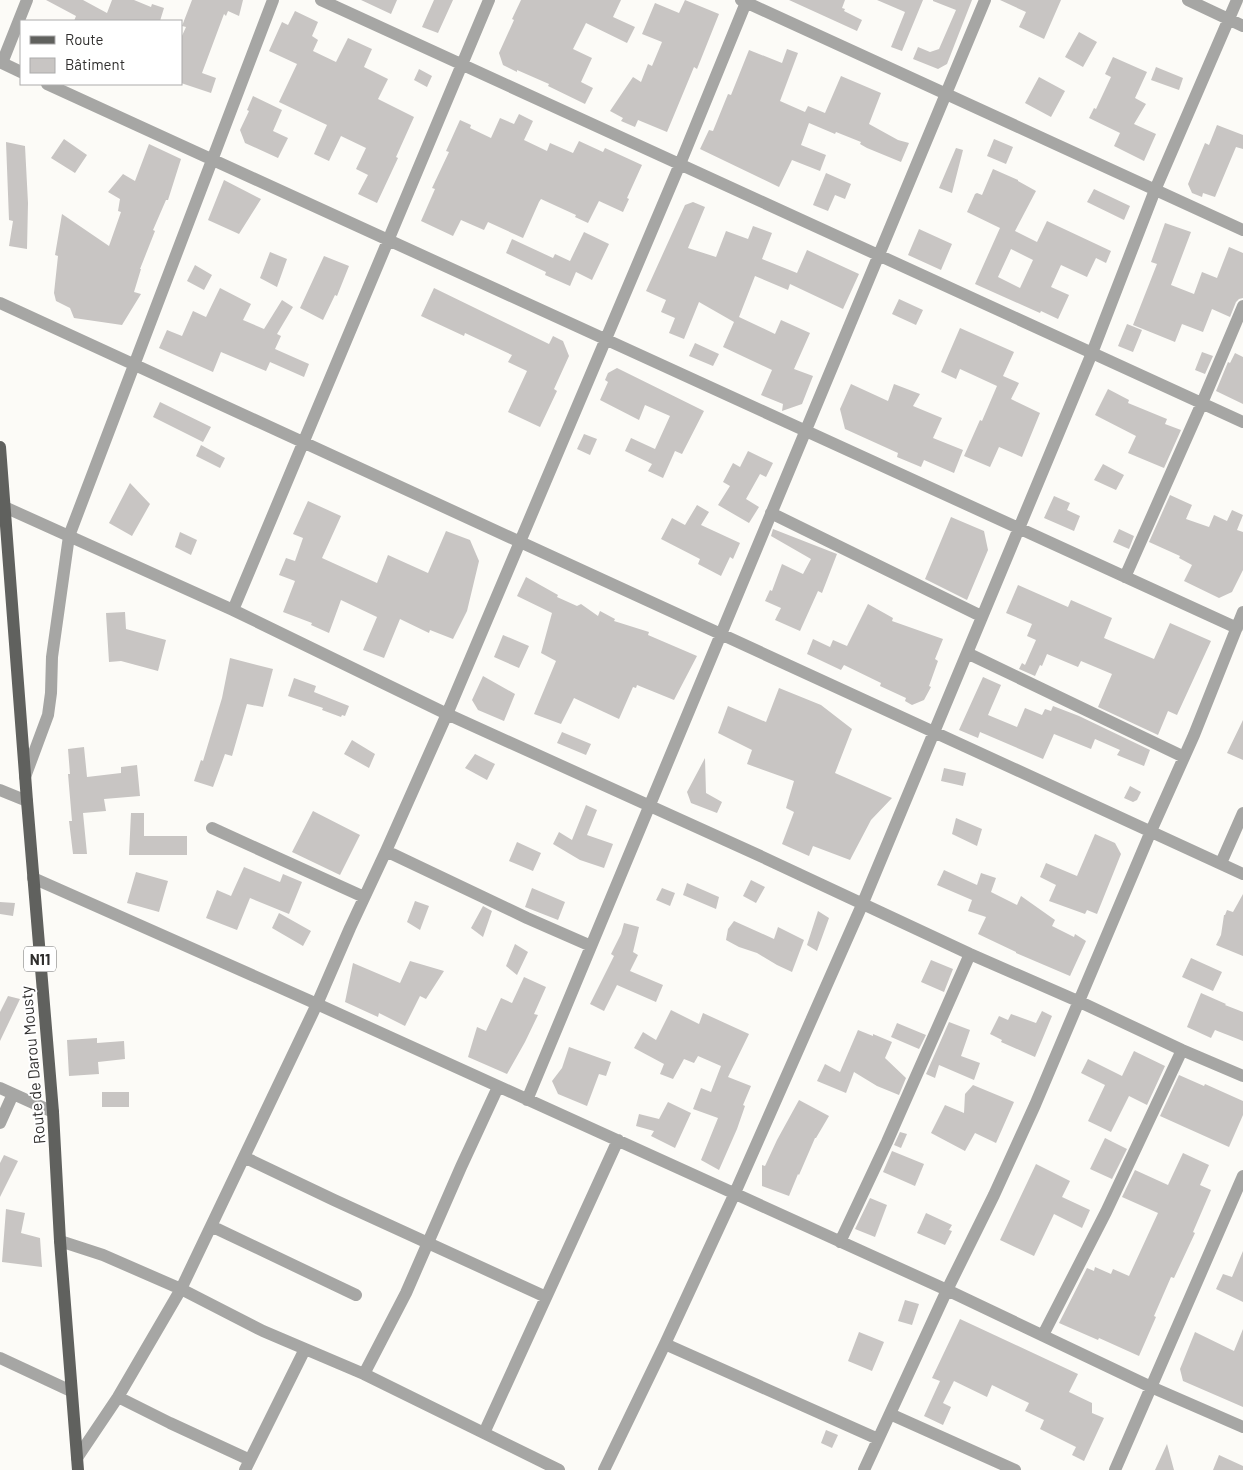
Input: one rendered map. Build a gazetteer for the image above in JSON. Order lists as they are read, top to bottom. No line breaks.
{"streets":{"main road":["N11","Route de Darou Mousty"]},"legend":["Route","Bâtiment"]}
